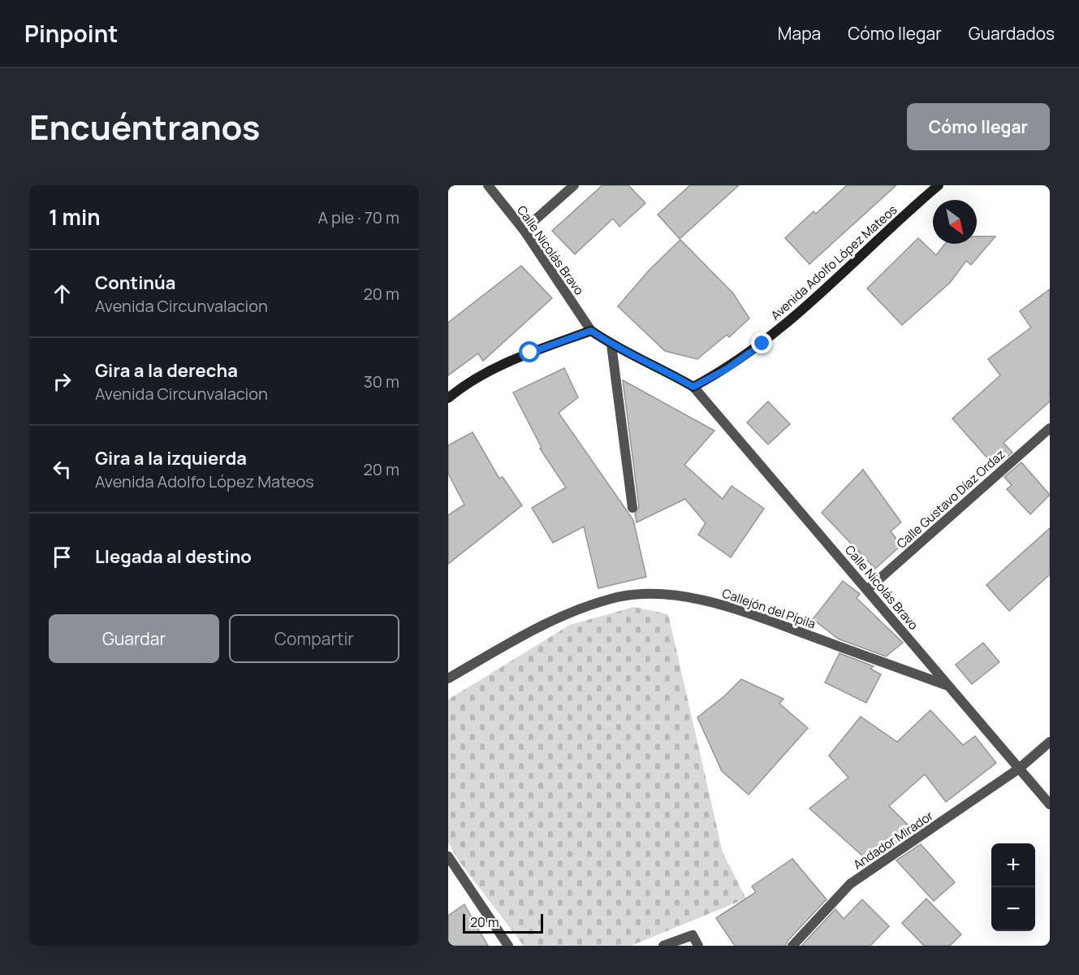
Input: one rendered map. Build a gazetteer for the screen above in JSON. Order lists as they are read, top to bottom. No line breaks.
{"streets":{"street":["Calle Nicolás Bravo","Avenida Adolfo López Mateos","Calle Gustavo Díaz Ordaz","Callejón del Pípila","Andador Mirador"]},"crossings":[["Calle Nicolás Bravo","Avenida Adolfo López Mateos"],["Calle Nicolás Bravo","Calle Gustavo Díaz Ordaz"],["Calle Nicolás Bravo","Callejón del Pípila"],["Calle Nicolás Bravo","Andador Mirador"]],"scale_bar":"20 m","north":"bottom right","page":{"header":"Pinpoint","nav":["Mapa","Cómo llegar","Guardados"],"title":"Encuéntranos","buttons":["Cómo llegar",["Guardar","Compartir"]],"heading":["1 min","A pie · 70 m"],"list":[["Continúa","Avenida Circunvalacion","20 m"],["Gira a la derecha","Avenida Circunvalacion","30 m"],["Gira a la izquierda","Avenida Adolfo López Mateos","20 m"],"Llegada al destino"],"map_buttons":["+","−"],"scale":"20 m"}}
